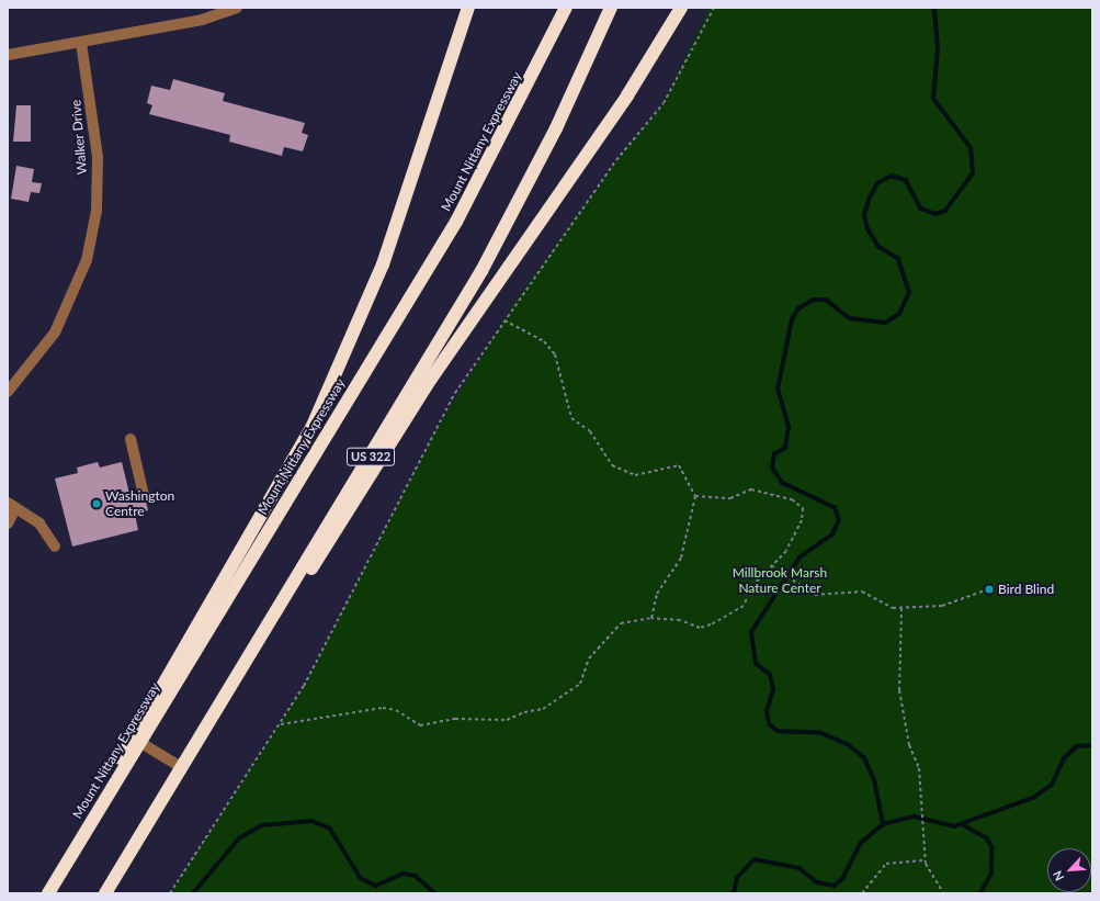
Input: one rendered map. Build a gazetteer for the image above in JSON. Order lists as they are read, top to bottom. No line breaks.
{"streets":{"highway":["Mount Nittany Expressway","US 322"],"street":["Walker Drive"]},"parks":["Millbrook Marsh Nature Center"],"places":["Washington Centre","Bird Blind"],"north":"bottom left"}
